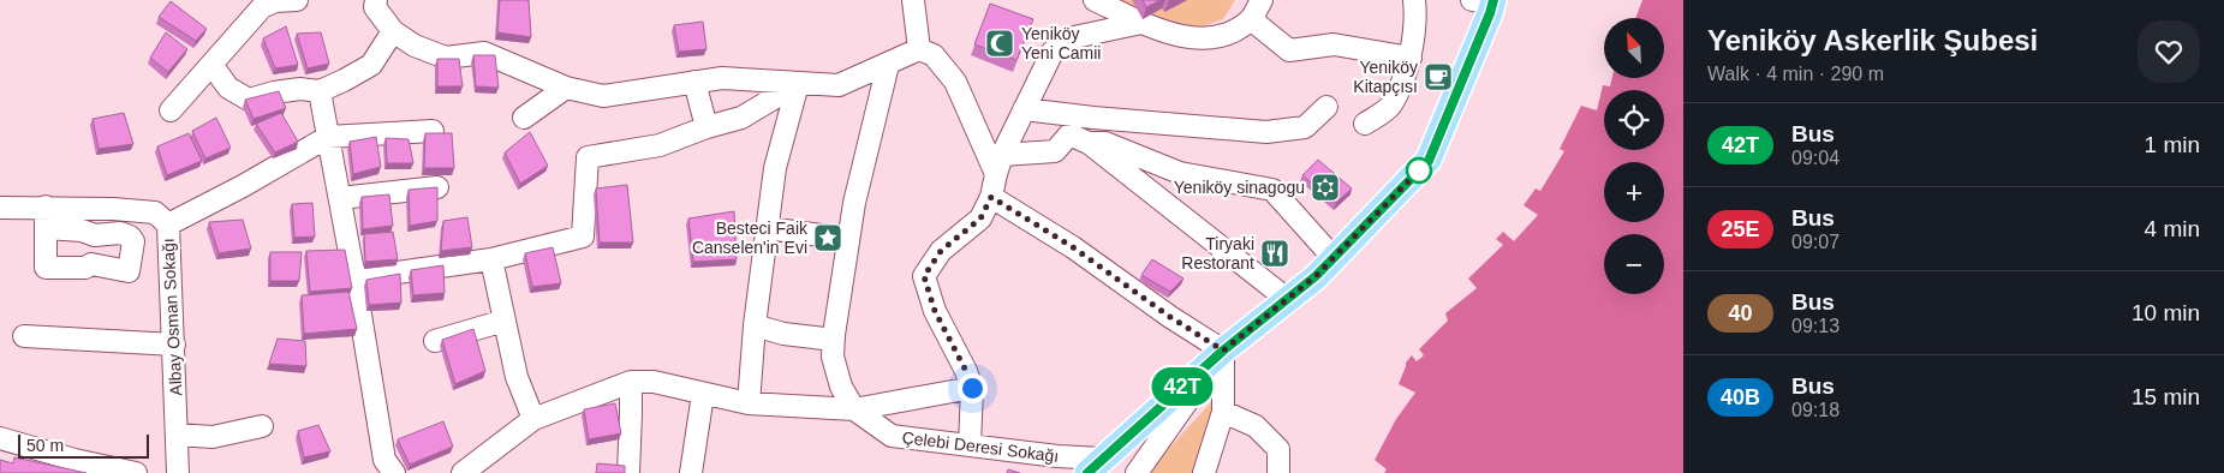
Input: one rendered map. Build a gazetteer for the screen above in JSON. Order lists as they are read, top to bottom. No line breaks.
{"streets":{"street":["Albay Osman Sokağı","Çelebi Deresi Sokağı"]},"places":{"mosque":["Yeniköy Yeni Camii"],"cafe":["Yeniköy Kitapçısı"],"synagogue":["Yeniköy sinagogu"],"place":["Besteci Faik Canselen'in Evi"],"restaurant":["Tiryaki Restorant"]},"lines":["bus line 42T"],"scale_bar":"50 m","north":"top left","page":{"on_map":"42T","heading":["Yeniköy Askerlik Şubesi","Walk · 4 min · 290 m"],"map_buttons":["+","−"],"list":[{"mark":"42T","name":"Bus","note":"09:04","value":"1 min"},{"mark":"25E","name":"Bus","note":"09:07","value":"4 min"},{"mark":"40","name":"Bus","note":"09:13","value":"10 min"},{"mark":"40B","name":"Bus","note":"09:18","value":"15 min"}],"scale":"50 m"}}
